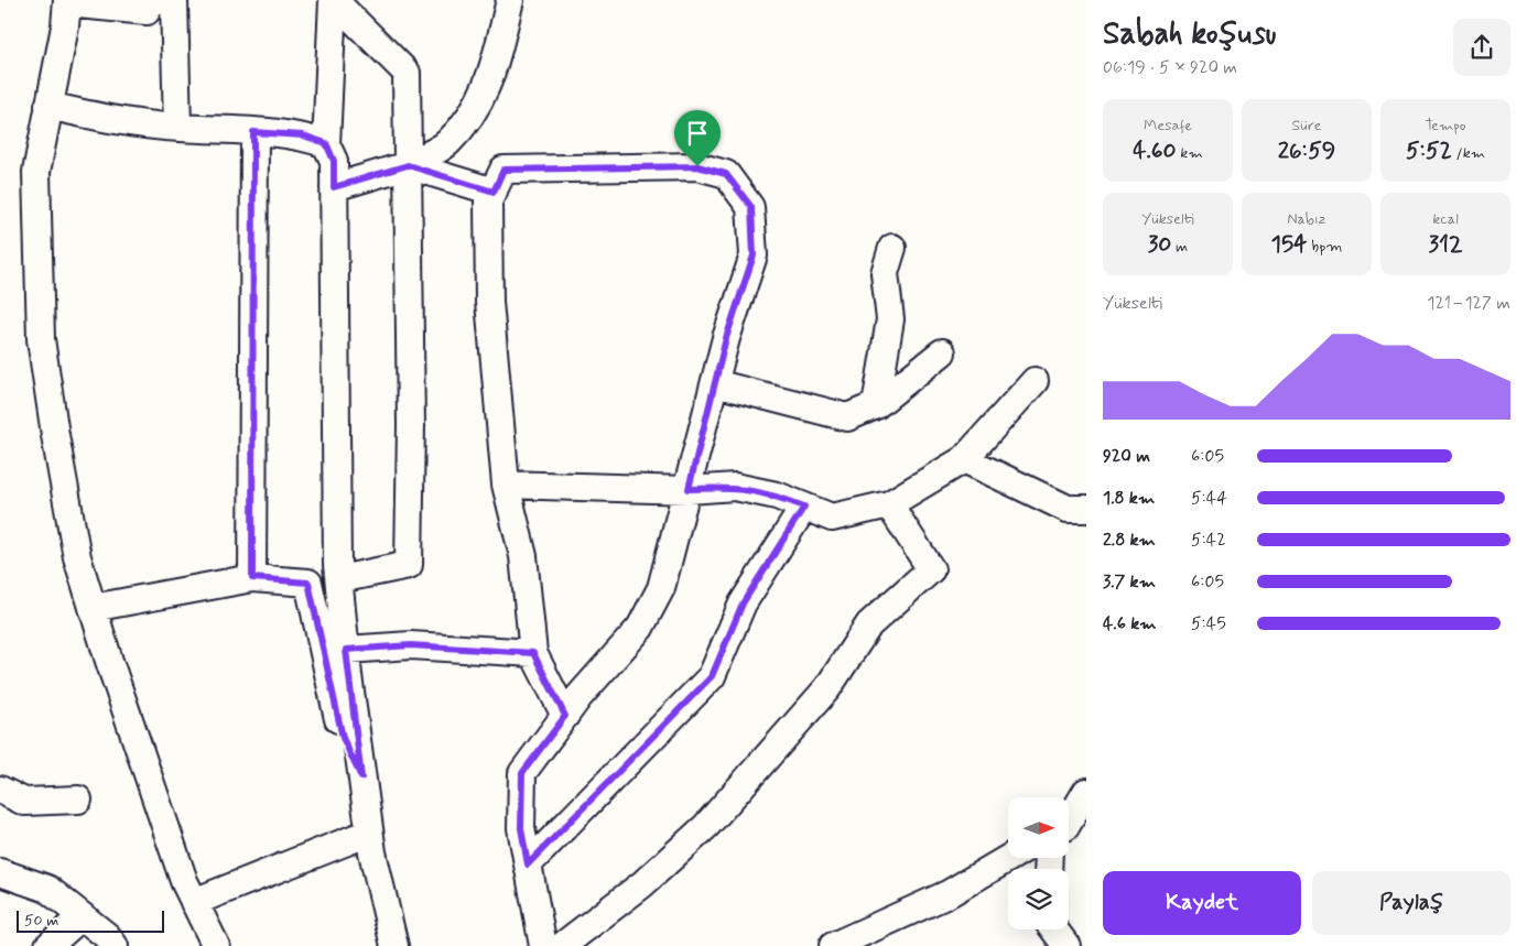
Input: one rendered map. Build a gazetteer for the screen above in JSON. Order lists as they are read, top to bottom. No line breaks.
{"scale_bar":"50 m","north":"right","page":{"heading":["Sabah koşusu","06:19 · 5 × 920 m"],"stats":[["Mesafe","4.60 km"],["Süre","26:59"],["Tempo","5:52 /km"],["Yükselti","30 m"],["Nabız","154 bpm"],["kcal","312"]],"chart":["Yükselti","121–127 m"],"list":[{"name":"920 m","note":"6:05"},{"name":"1.8 km","note":"5:44"},{"name":"2.8 km","note":"5:42"},{"name":"3.7 km","note":"6:05"},{"name":"4.6 km","note":"5:45"}],"buttons":["Kaydet","Paylaş"],"scale":"50 m"}}
